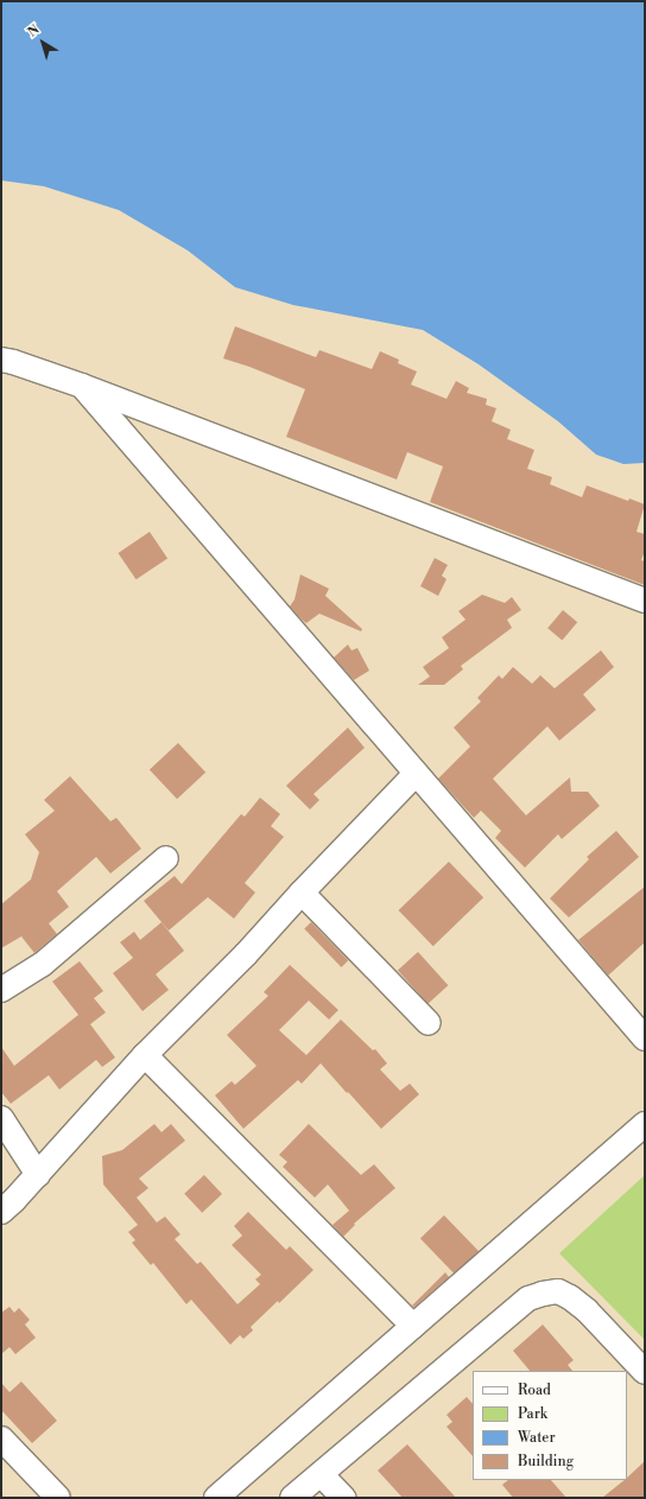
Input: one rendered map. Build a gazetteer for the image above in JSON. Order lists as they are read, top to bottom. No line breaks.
{"legend":["Road","Park","Water","Building"],"north":"top left"}
